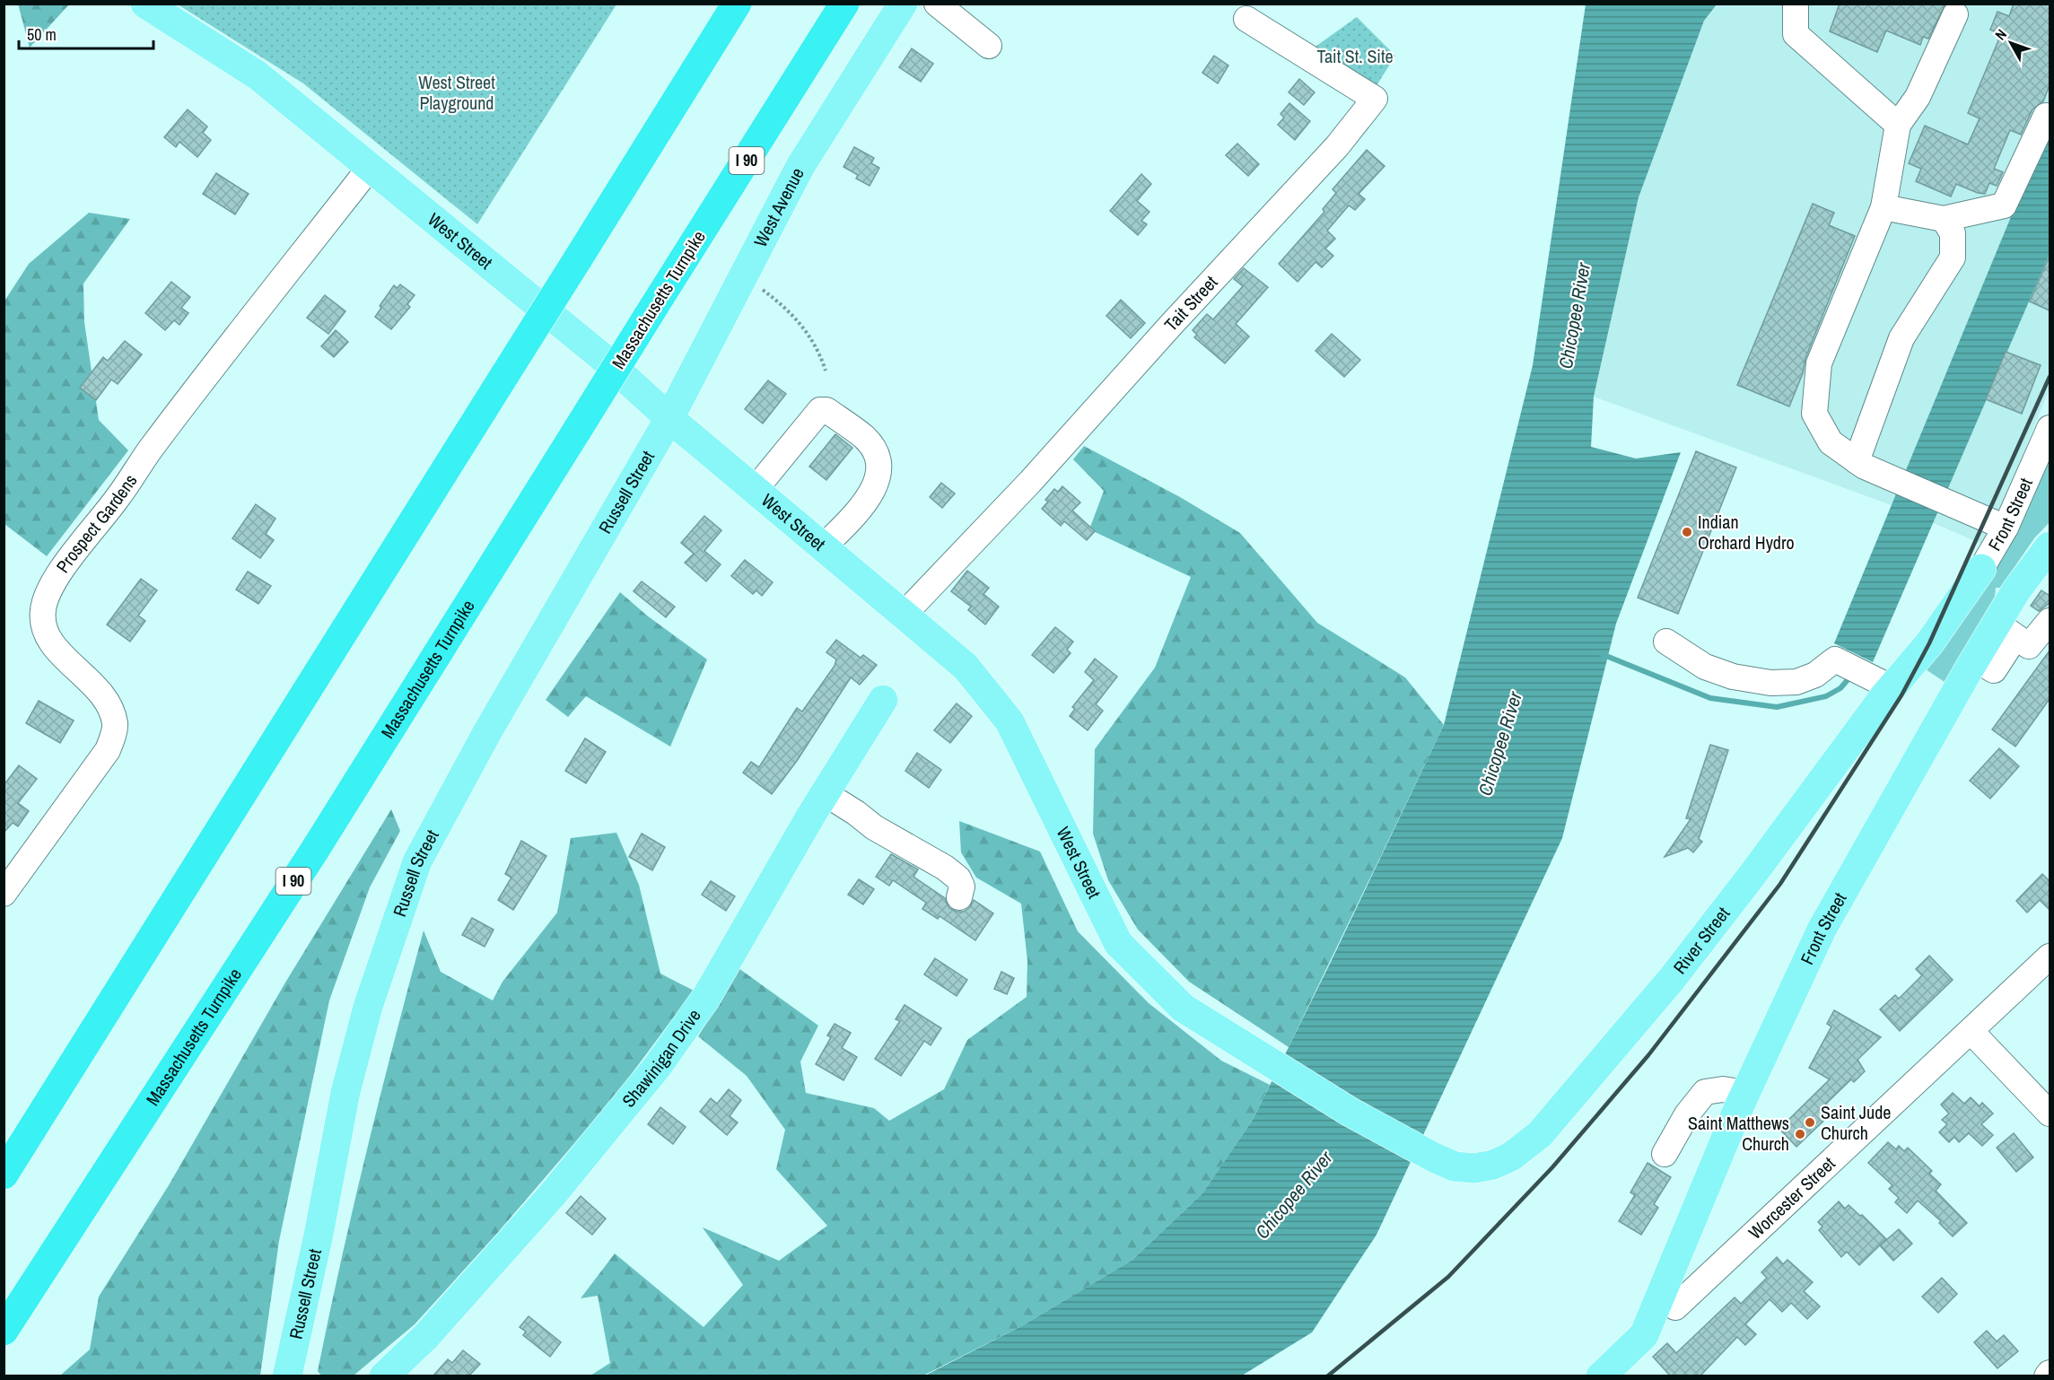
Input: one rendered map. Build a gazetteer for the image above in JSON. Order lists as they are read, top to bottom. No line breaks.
{"streets":{"highway":["I 90","Massachusetts Turnpike"],"main road":["West Avenue","West Street","Russell Street","Front Street","River Street","Shawinigan Drive"],"street":["Tait Street","Prospect Gardens","Worcester Street"]},"crossings":[["West Avenue","West Street"],["West Avenue","Russell Street"],["West Street","Tait Street"],["West Street","Russell Street"],["West Street","Prospect Gardens"],["West Street","River Street"],["Front Street","River Street"]],"water":["Chicopee River"],"parks":["Tait St. Site","West Street Playground"],"places":["Indian Orchard Hydro","Saint Jude Church","Saint Matthews Church"],"scale_bar":"50 m","north":"top left"}
